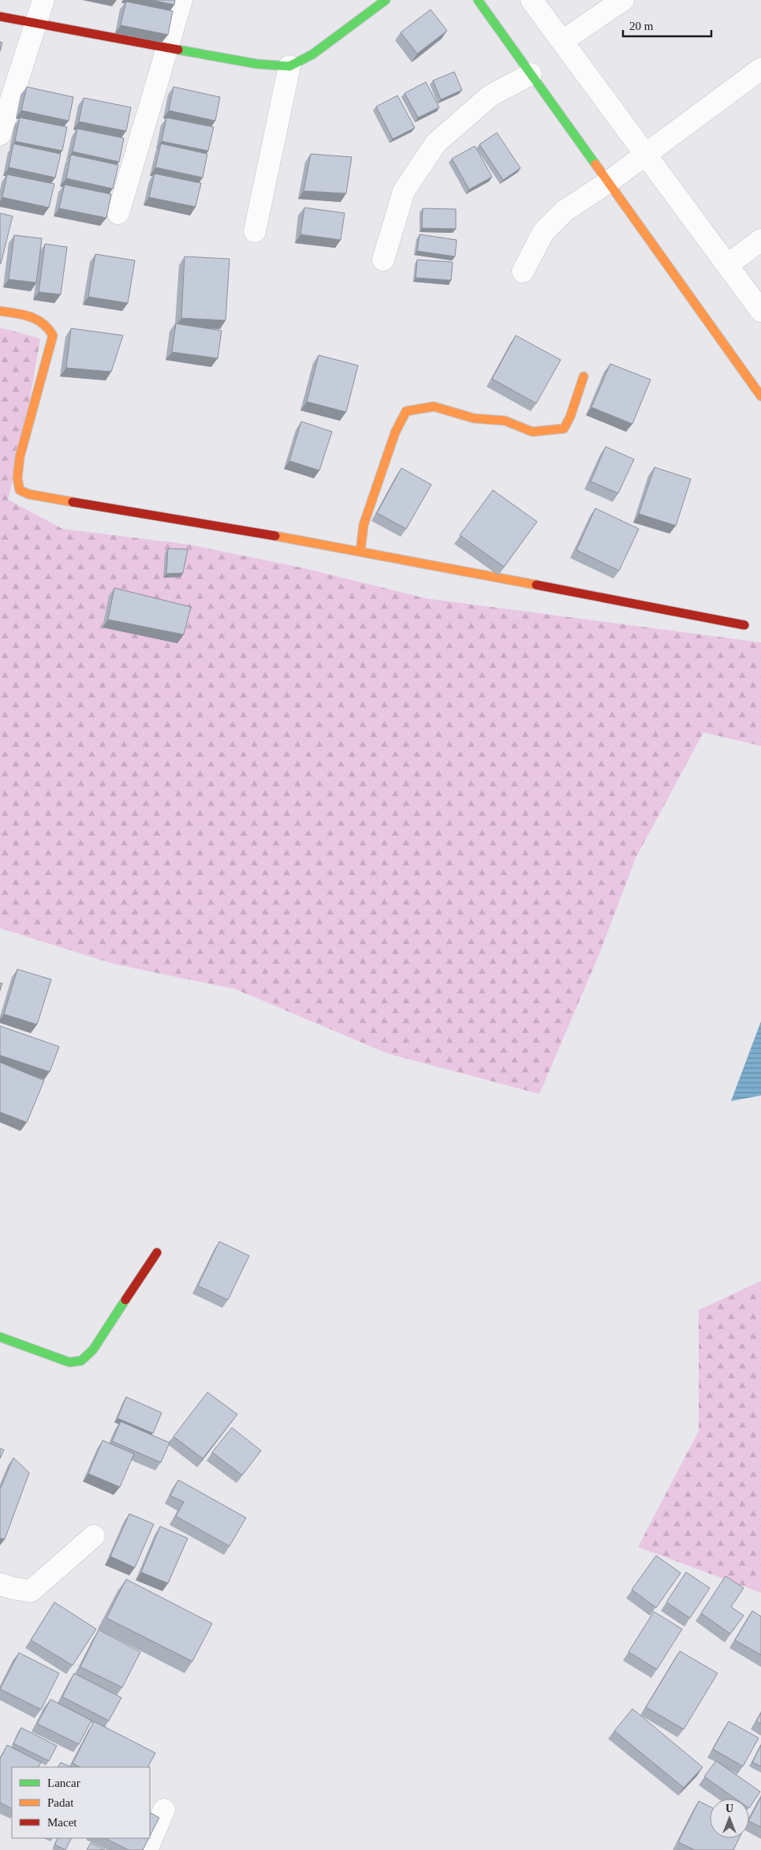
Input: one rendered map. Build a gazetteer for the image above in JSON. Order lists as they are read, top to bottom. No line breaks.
{"legend":["Lancar","Padat","Macet"],"scale_bar":"20 m","north":"top"}
